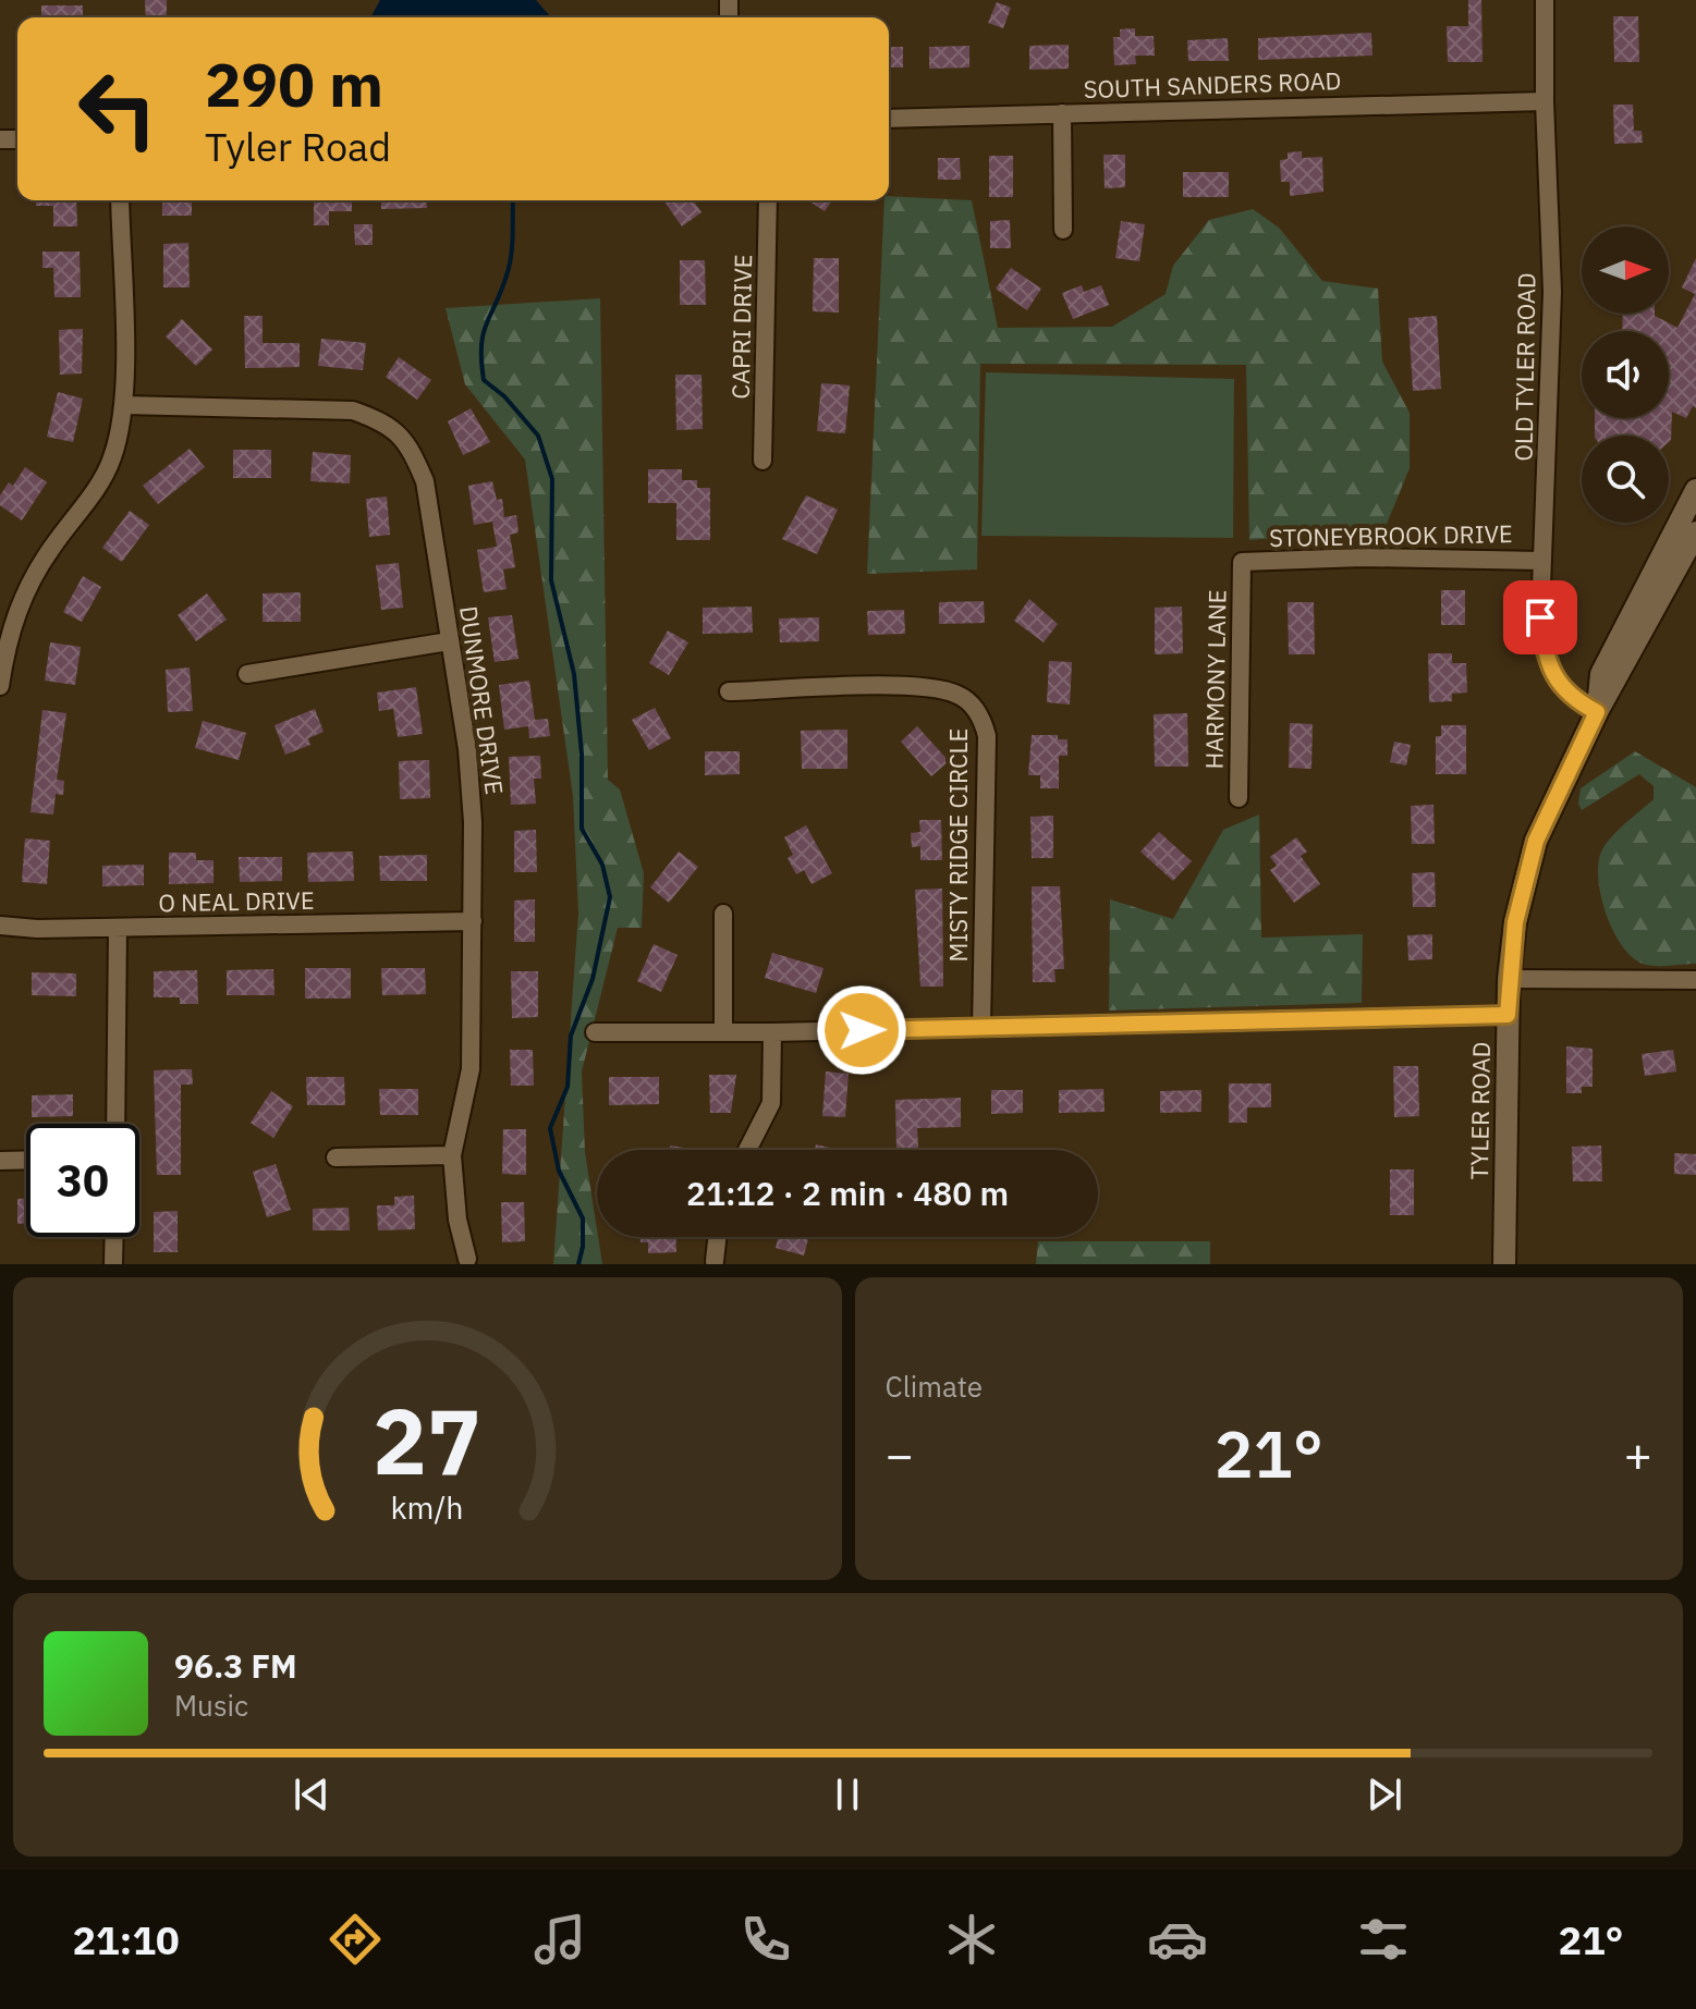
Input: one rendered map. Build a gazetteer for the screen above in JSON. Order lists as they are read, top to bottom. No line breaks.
{"streets":{"street":["SOUTH SANDERS ROAD","CAPRI DRIVE","OLD TYLER ROAD","STONEYBROOK DRIVE","HARMONY LANE","DUNMORE DRIVE","MISTY RIDGE CIRCLE","O NEAL DRIVE","TYLER ROAD"]},"crossings":[["SOUTH SANDERS ROAD","OLD TYLER ROAD"],["OLD TYLER ROAD","STONEYBROOK DRIVE"],["OLD TYLER ROAD","TYLER ROAD"],["STONEYBROOK DRIVE","HARMONY LANE"],["DUNMORE DRIVE","O NEAL DRIVE"]],"north":"right","page":{"turn":["290 m","Tyler Road"],"limit":"30","trip":"21:12 · 2 min · 480 m","tile":"Climate","heat":["−","21°","+"],"song":["96.3 FM","Music"],"tabs":["21:10","21°"],"gauge":["27","km/h"]}}
